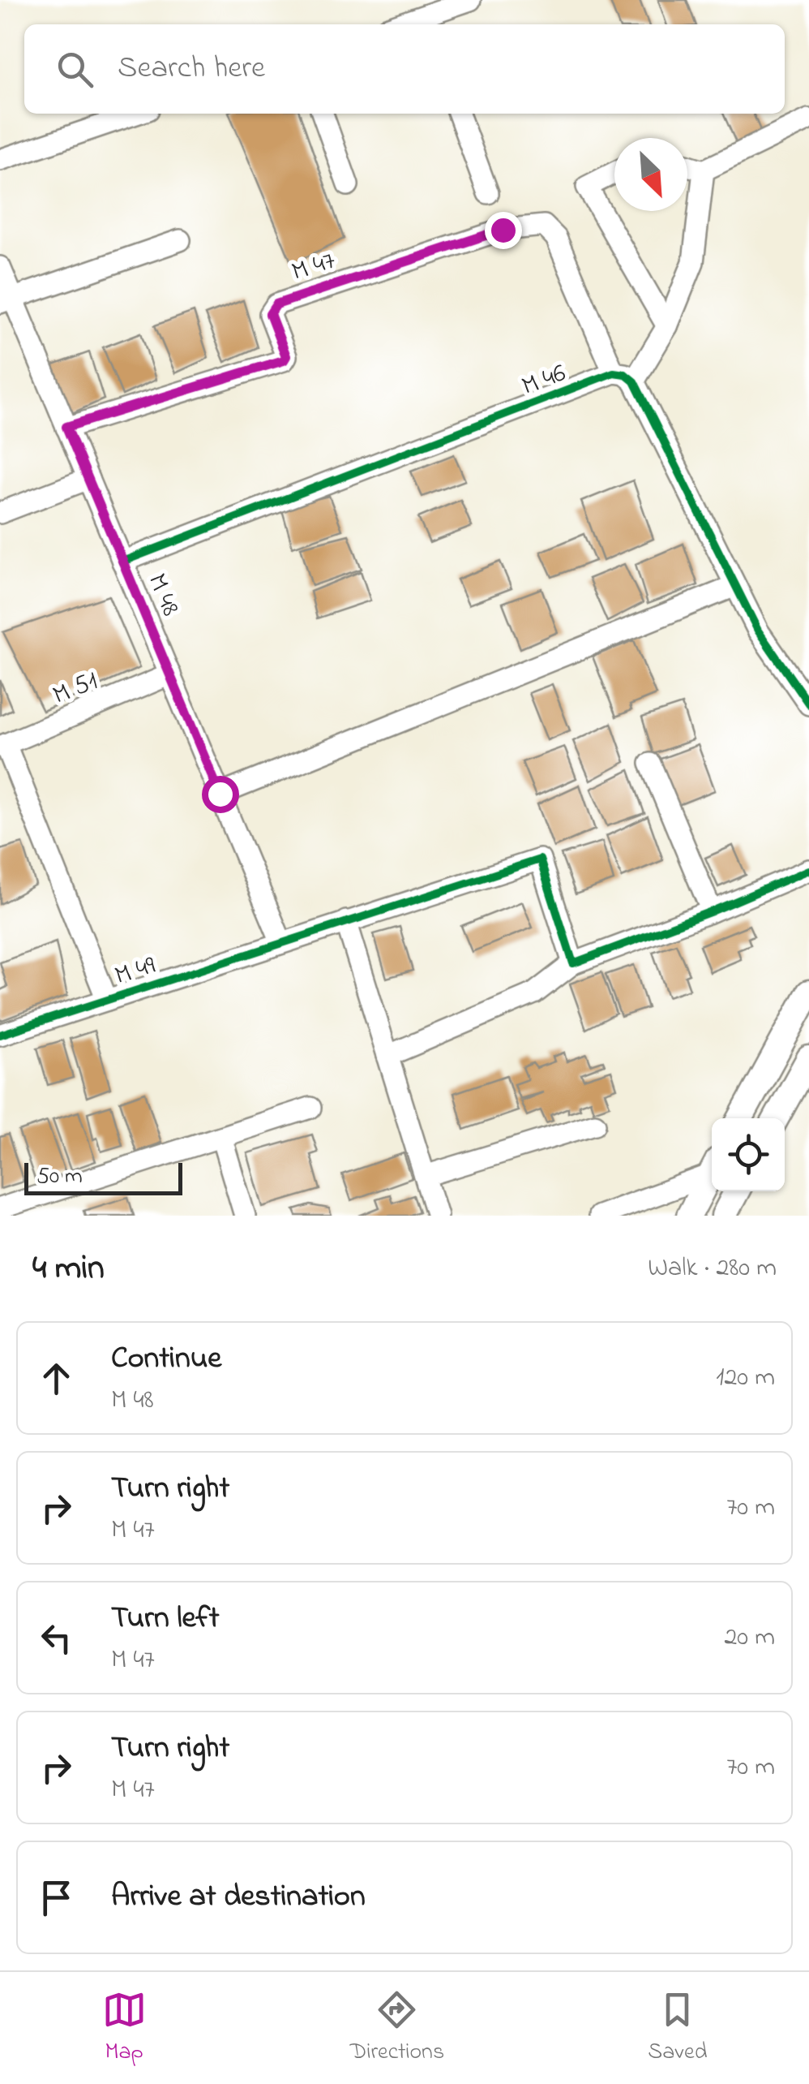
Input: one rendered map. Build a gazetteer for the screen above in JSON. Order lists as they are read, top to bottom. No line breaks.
{"streets":{"street":["M 47","M 46","M 48","M 51","M 49"]},"crossings":[["M 47","M 46"],["M 47","M 48"],["M 46","M 48"],["M 48","M 51"],["M 48","M 49"]],"scale_bar":"50 m","north":"bottom right","page":{"search":"Search here","scale":"50 m","heading":["4 min","Walk · 280 m"],"list":[["Continue","M 48","120 m"],["Turn right","M 47","70 m"],["Turn left","M 47","20 m"],["Turn right","M 47","70 m"],"Arrive at destination"],"nav":["Map","Directions","Saved"]}}
